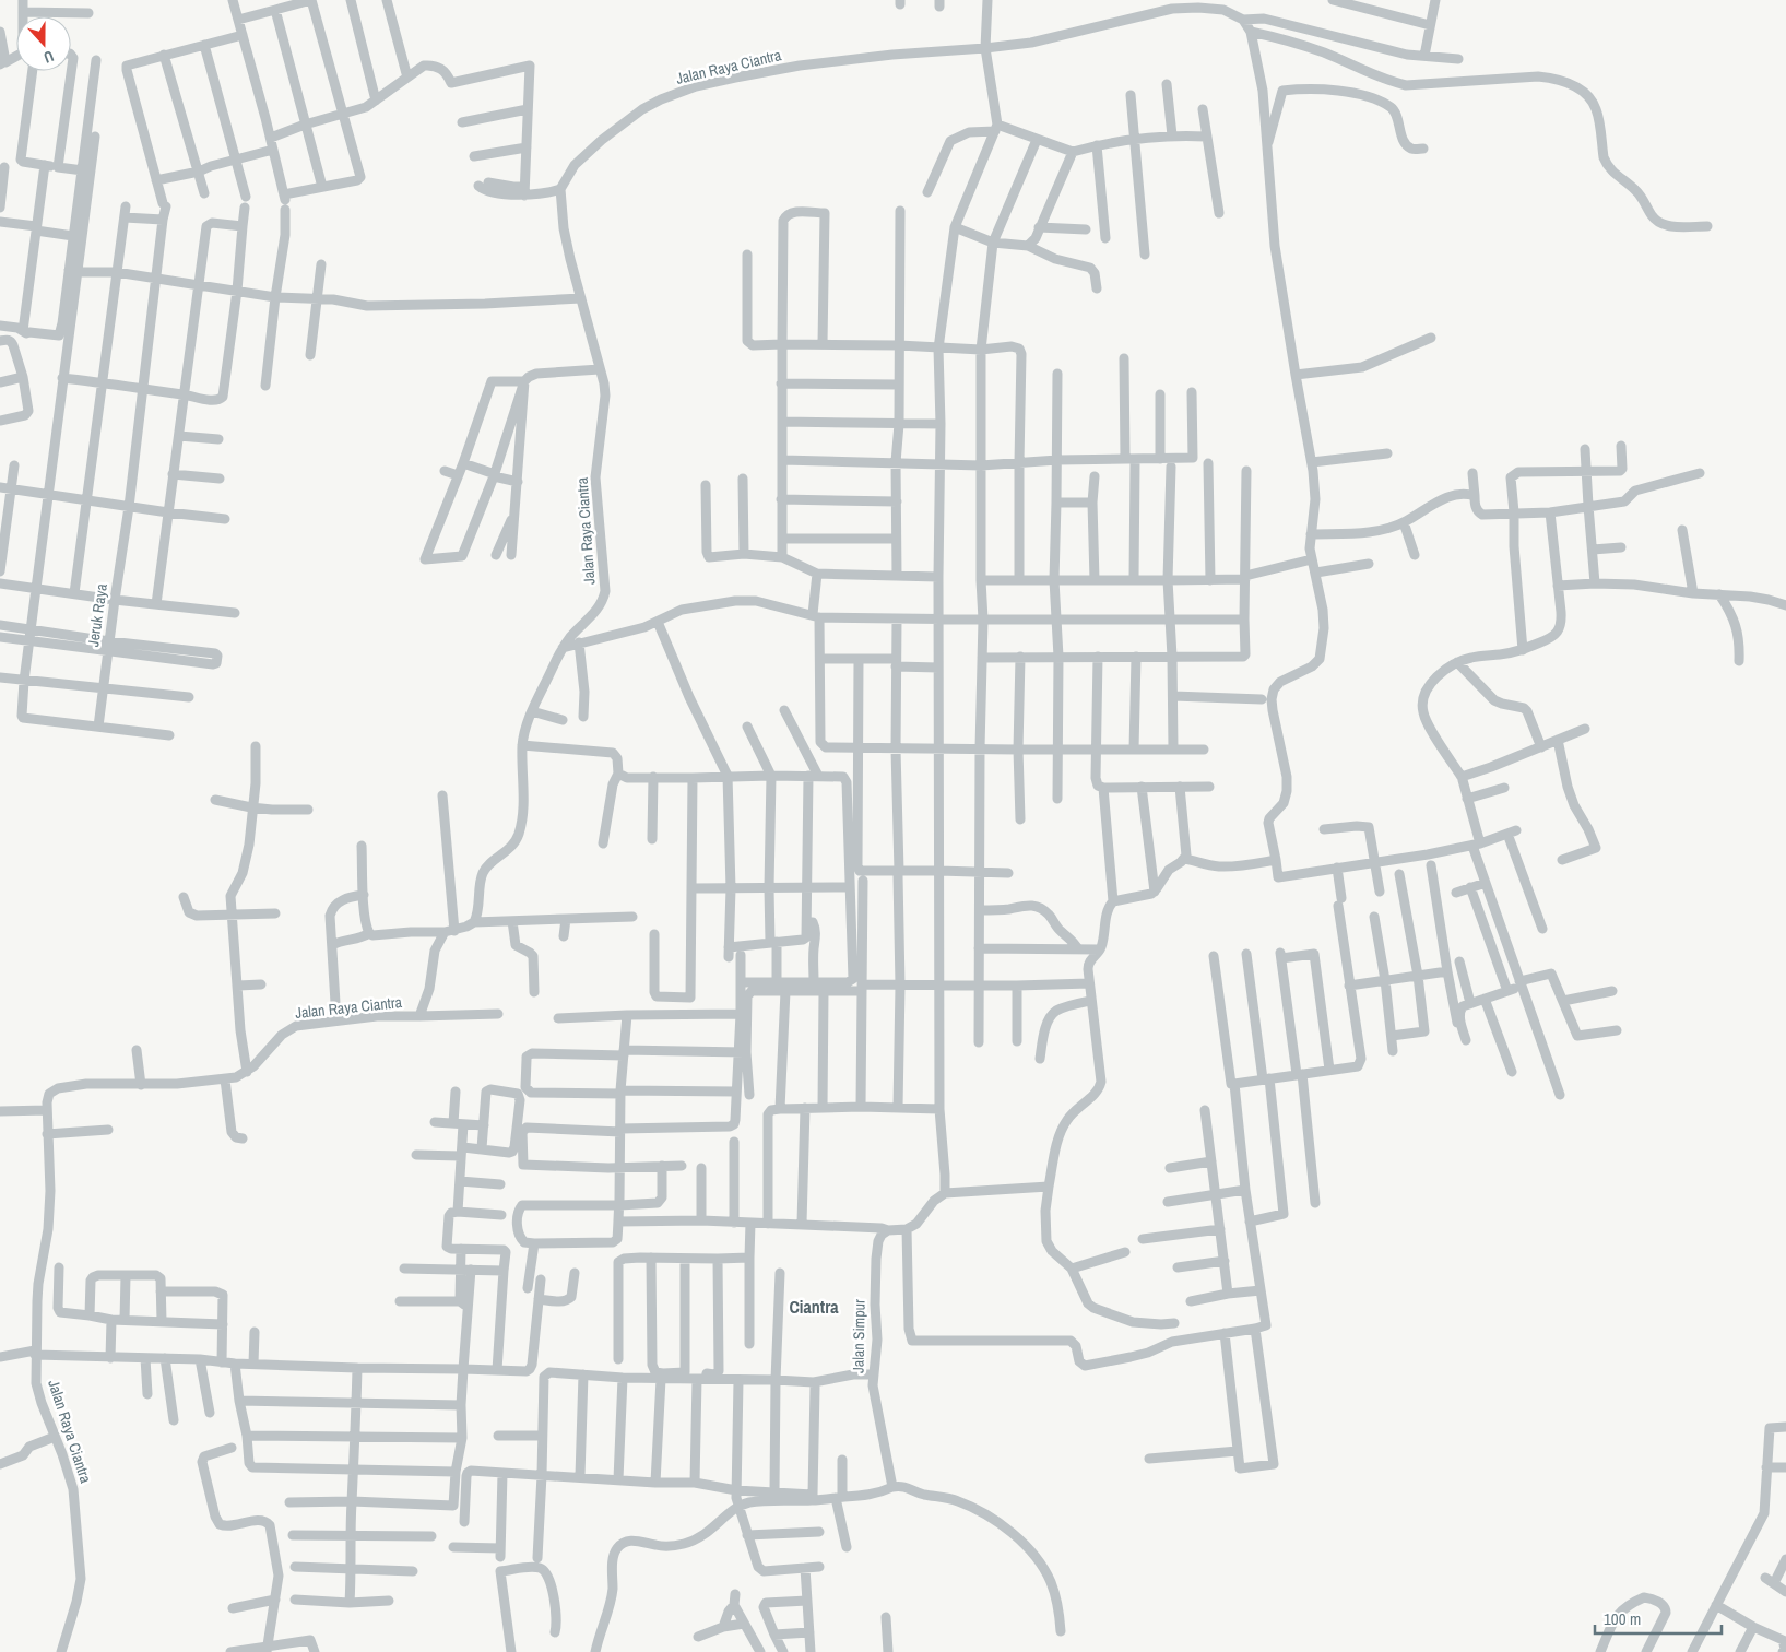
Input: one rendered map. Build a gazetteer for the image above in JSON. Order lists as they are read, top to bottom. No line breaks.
{"streets":{"street":["Jalan Raya Ciantra","Jeruk Raya","Jalan Simpur"]},"districts":["Ciantra"],"scale_bar":"100 m","north":"bottom"}
